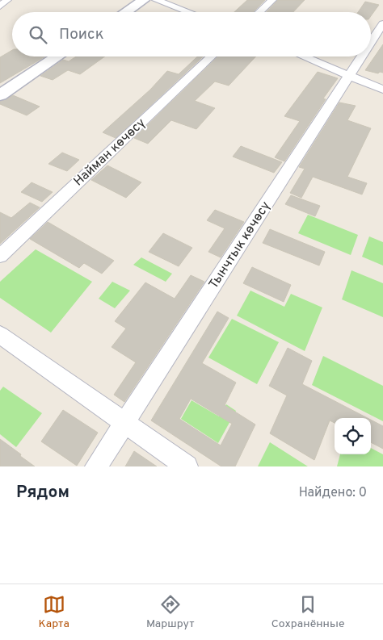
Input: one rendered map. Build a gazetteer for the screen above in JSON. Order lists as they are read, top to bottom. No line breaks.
{"streets":{"street":["Найман көчөсү","Тынчтык көчөсү"]},"page":{"search":"Поиск","heading":["Рядом","Найдено: 0"],"nav":["Карта","Маршрут","Сохранённые"]}}
